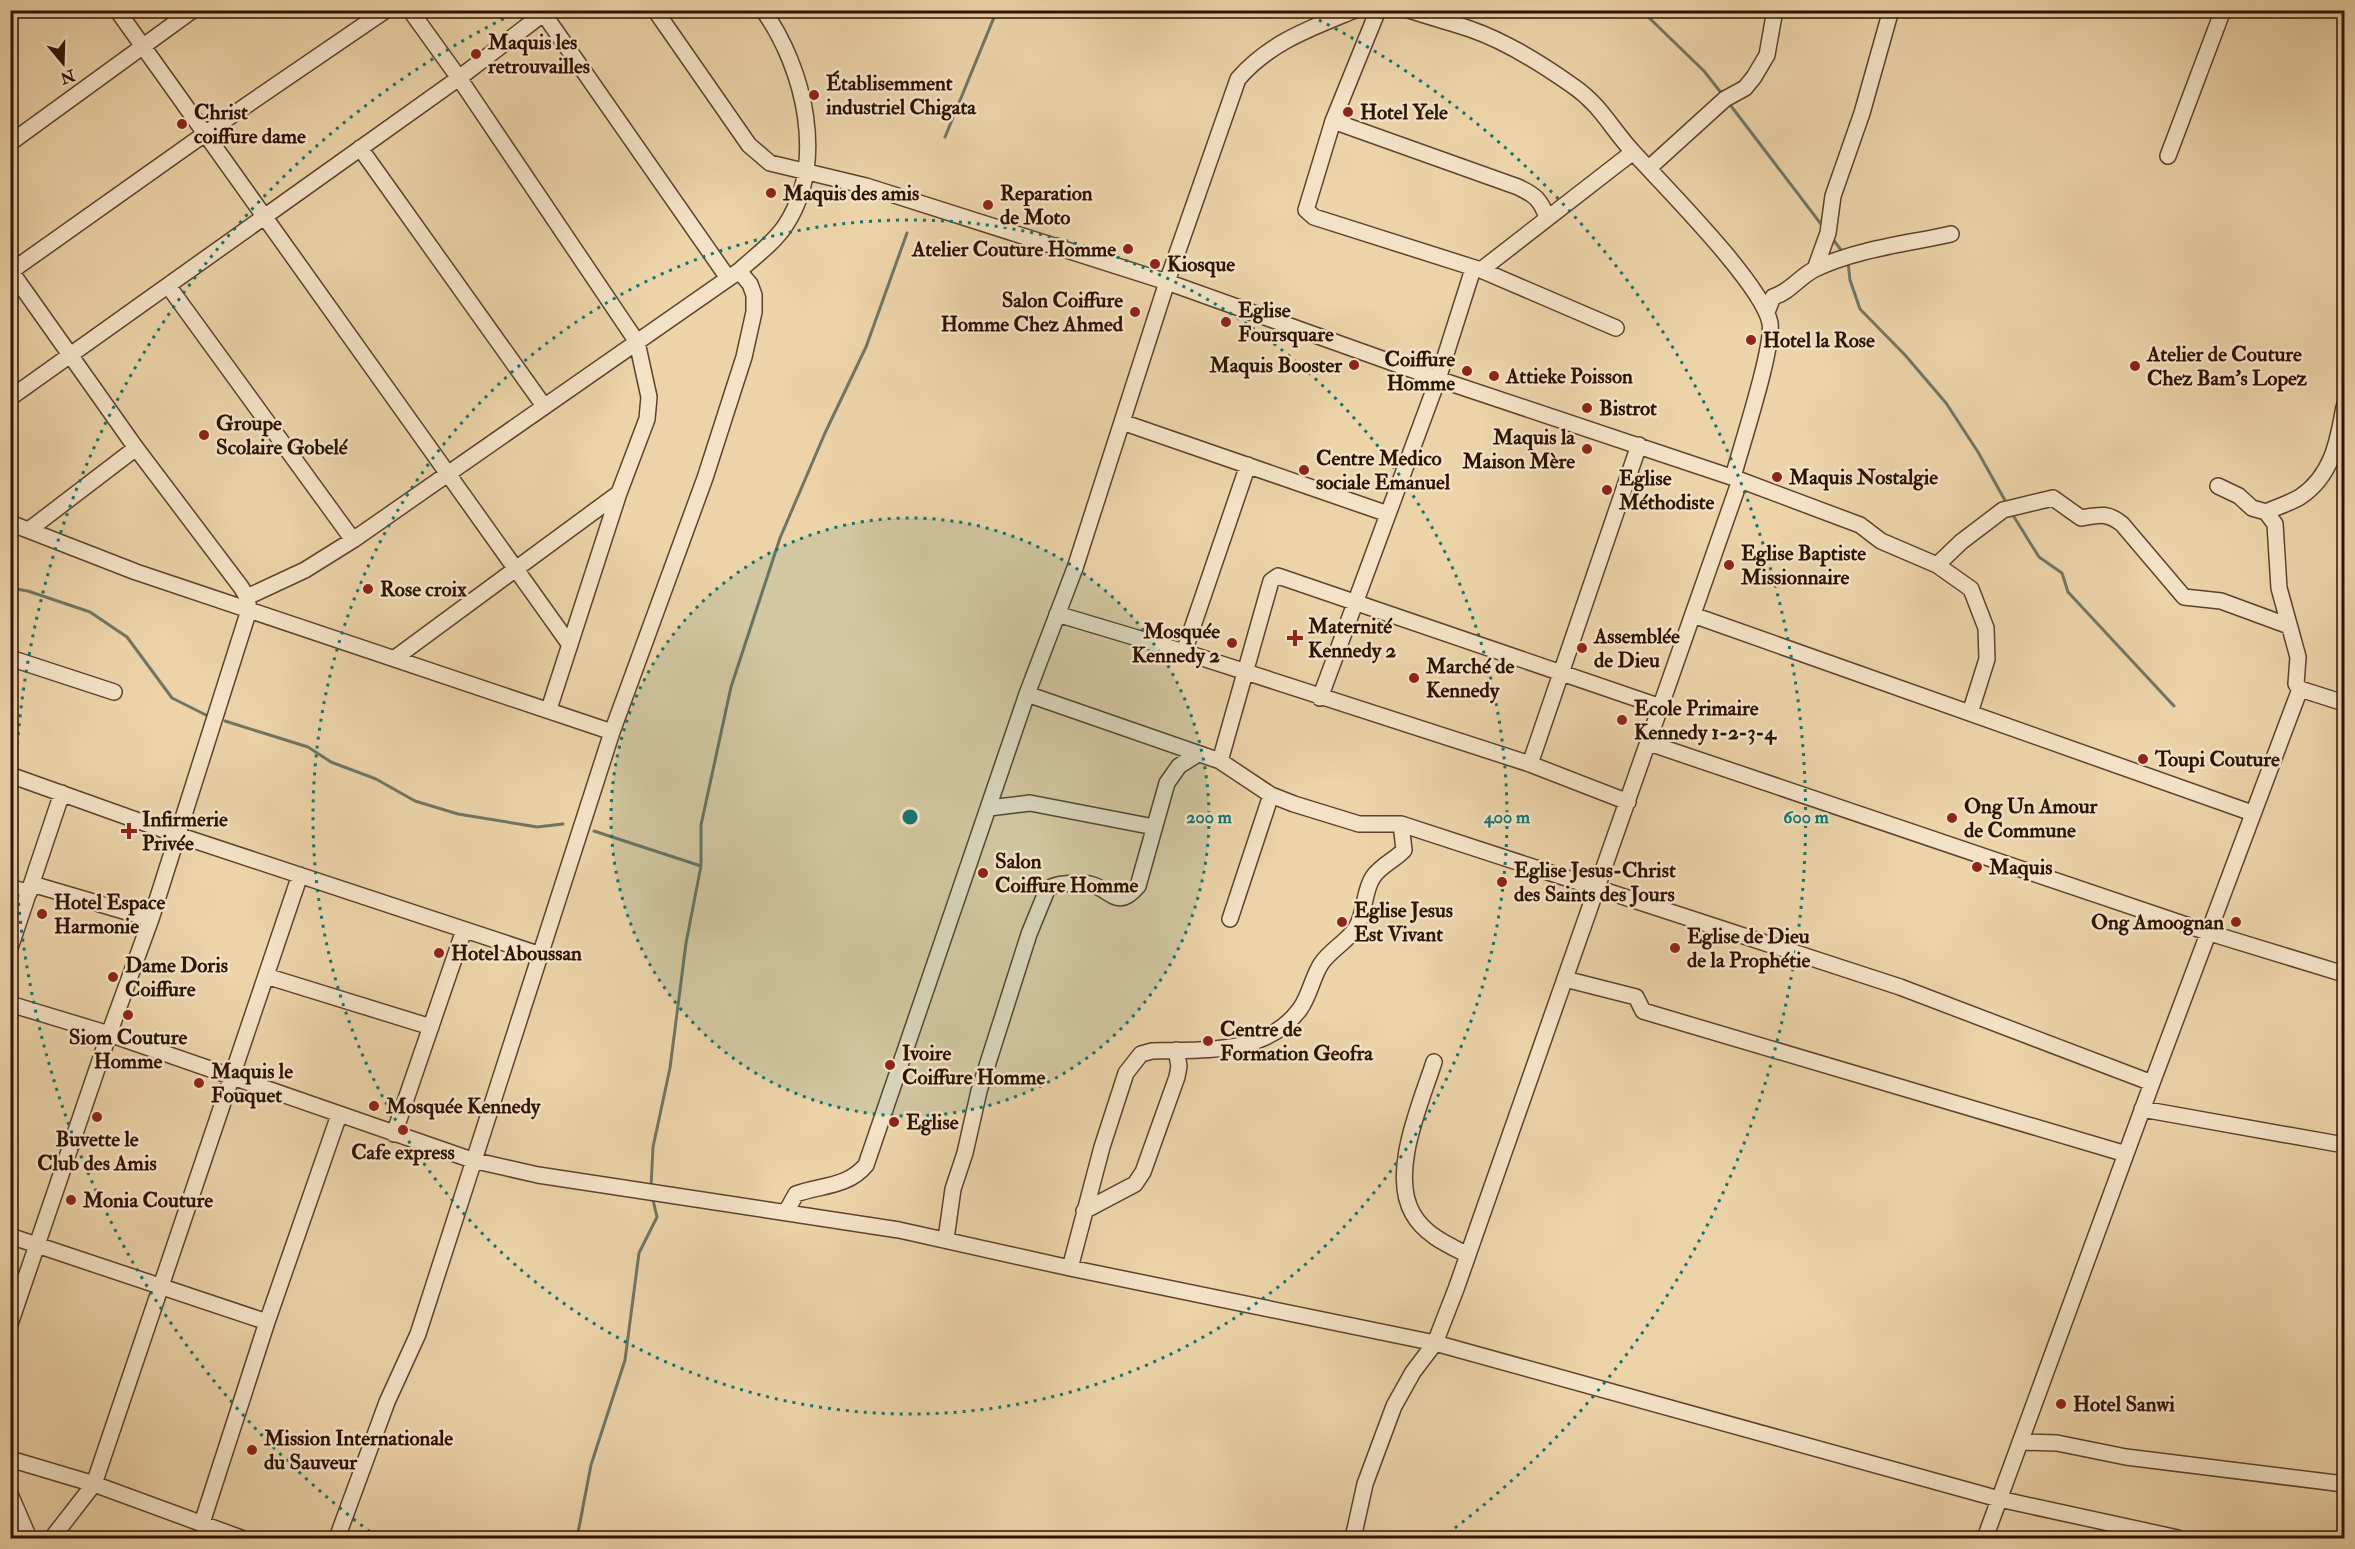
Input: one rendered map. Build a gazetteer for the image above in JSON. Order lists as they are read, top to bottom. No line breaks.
{"places":{"other":["Maquis les retrouvailles","Établisemment industriel Chigata","Hotel Yele","Christ coiffure dame","Maquis des amis","Reparation de Moto","Atelier Couture Homme","Kiosque","Salon Coiffure Homme Chez Ahmed","Eglise Foursquare","Hotel la Rose","Maquis Booster","Atelier de Couture Chez Bam's Lopez","Coiffure Homme","Attieke Poisson","Bistrot","Groupe Scolaire Gobelé","Maquis la Maison Mère","Centre Medico sociale Emanuel","Maquis Nostalgie","Eglise Méthodiste","Eglise Baptiste Missionnaire","Rose croix","Mosquée Kennedy 2","Assemblée de Dieu","Marché de Kennedy","Ecole Primaire Kennedy 1-2-3-4","Toupi Couture","Ong Un Amour de Commune","Maquis","Salon Coiffure Homme","Eglise Jesus-Christ des Saints des Jours","Hotel Espace Harmonie","Eglise Jesus Est Vivant","Ong Amoognan","Eglise de Dieu de la Prophétie","Hotel Aboussan","Dame Doris Coiffure","Siom Couture Homme","Centre de Formation Geofra","Ivoire Coiffure Homme","Maquis le Fouquet","Mosquée Kennedy","Buvette le Club des Amis","Eglise","Cafe express","Monia Couture","Hotel Sanwi","Mission Internationale du Sauveur"],"health":["Maternité Kennedy 2","Infirmerie Privée"]},"north":"bottom","rings":["200 m","400 m","600 m"]}
